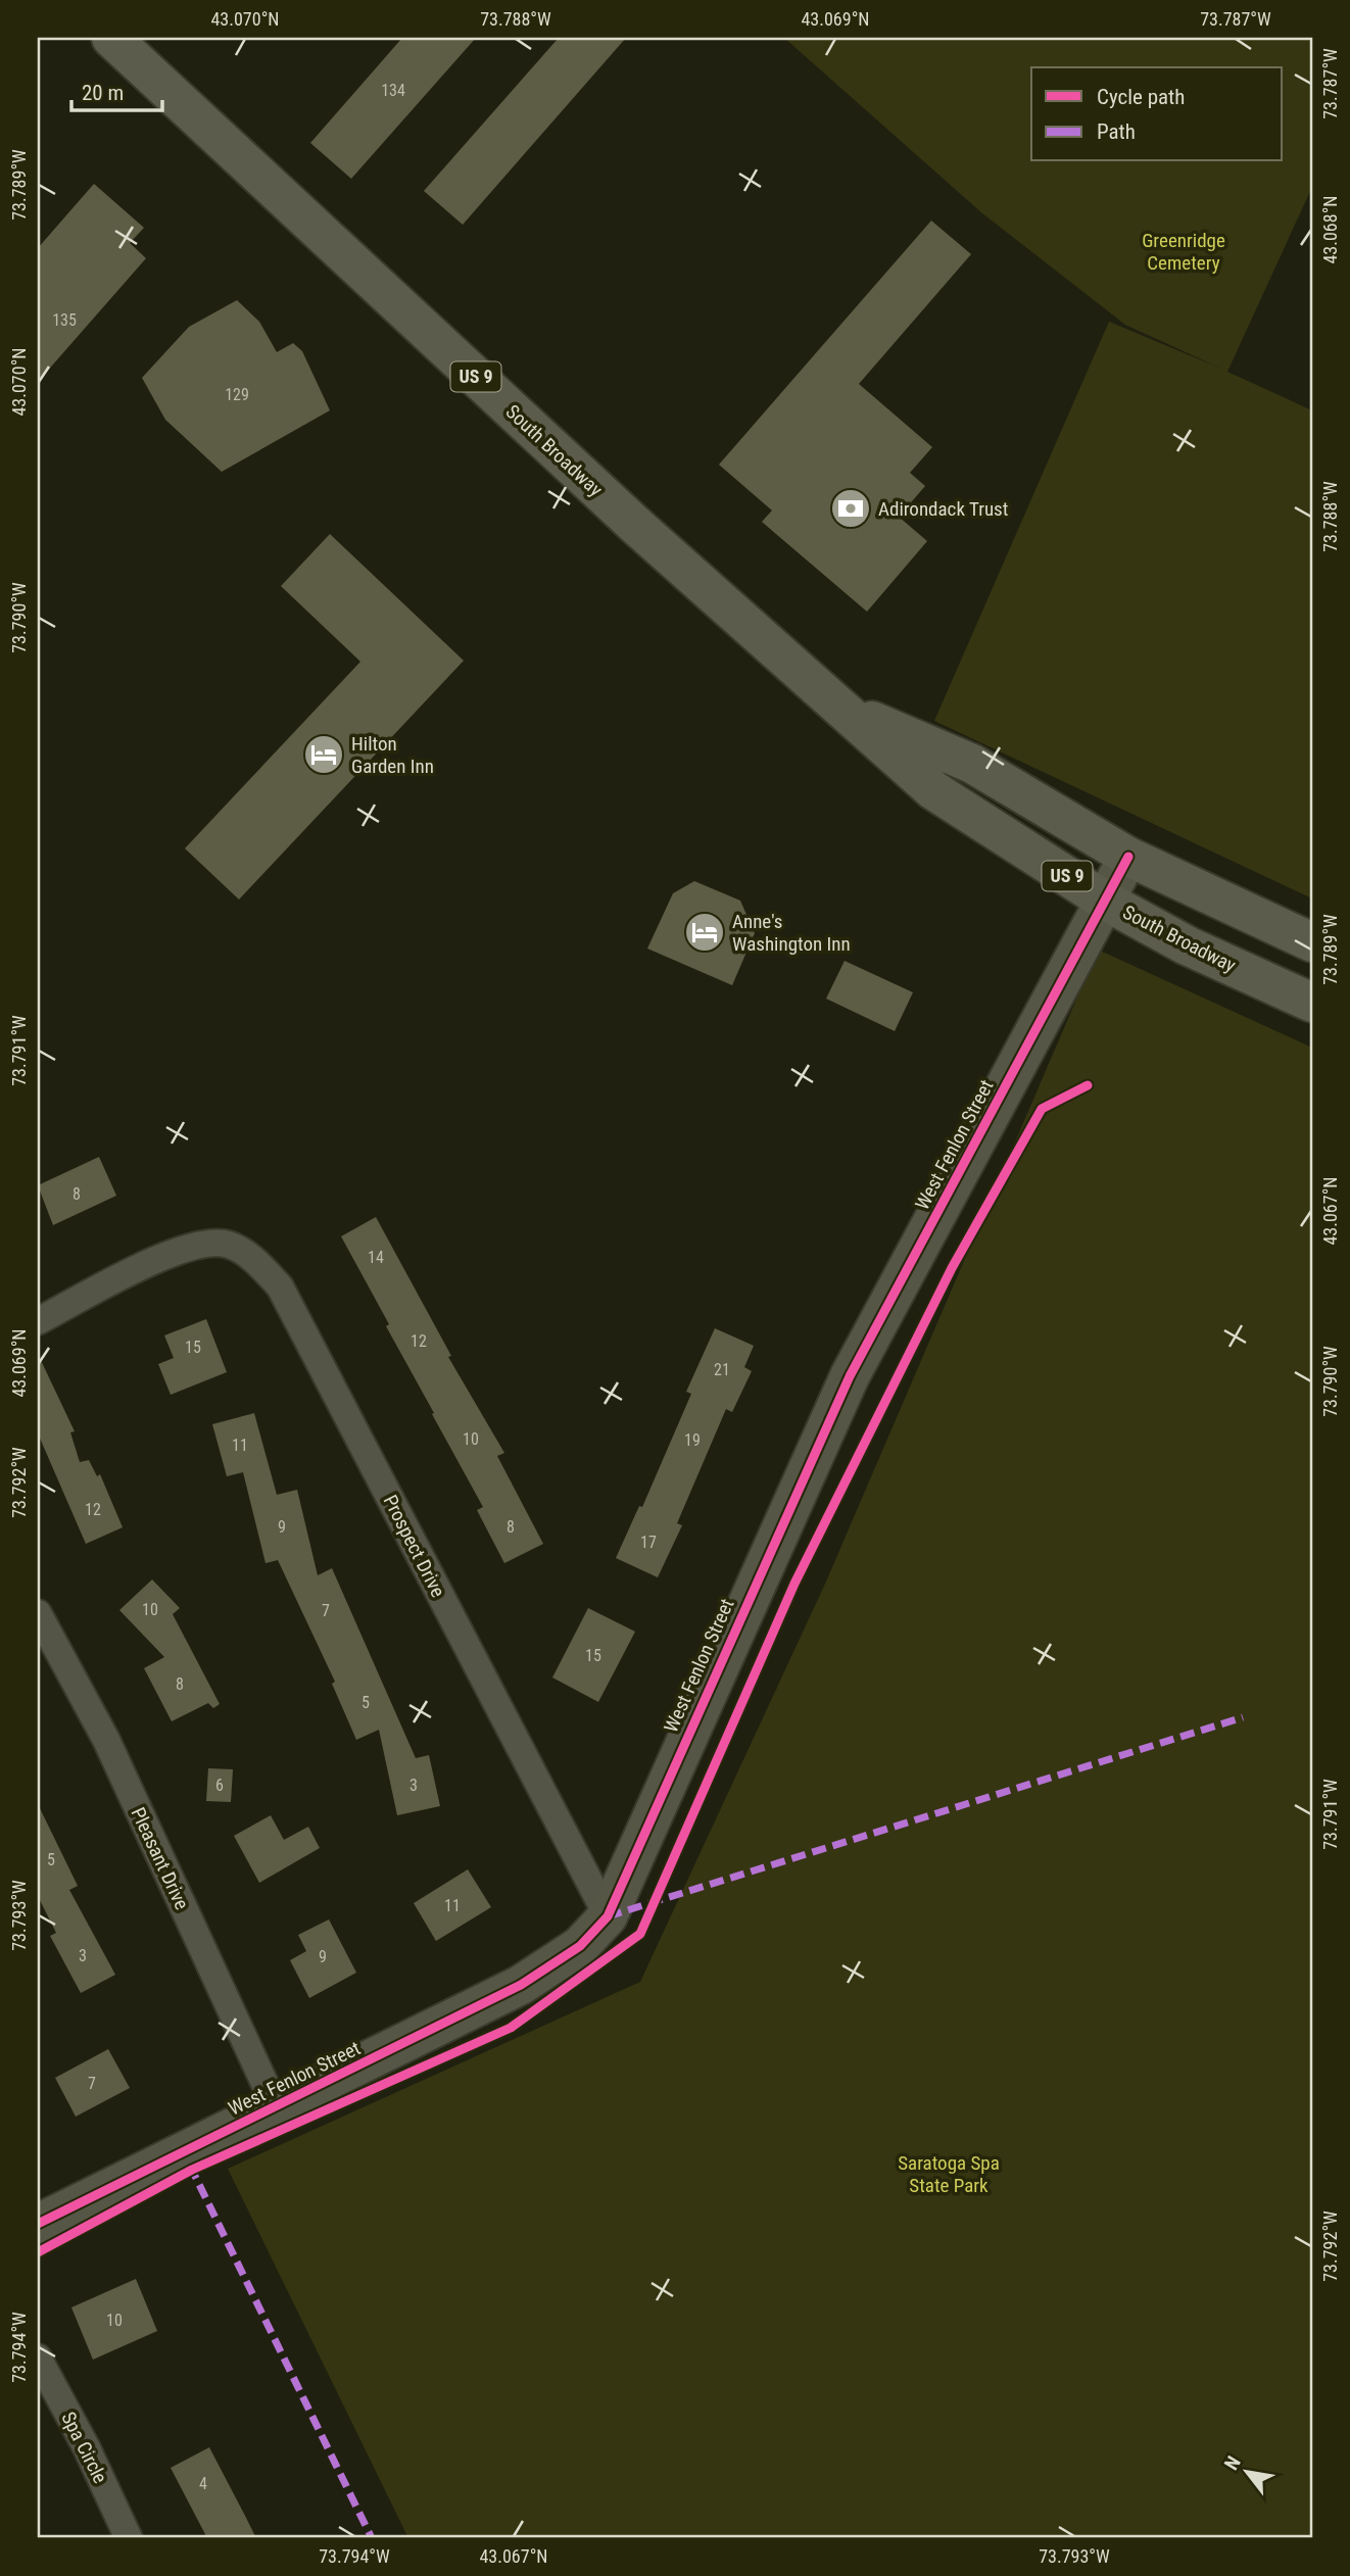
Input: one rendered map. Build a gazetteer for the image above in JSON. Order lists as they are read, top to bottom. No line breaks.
{"streets":{"main road":["US 9","South Broadway"],"street":["West Fenlon Street","Prospect Drive","Pleasant Drive","Spa Circle"]},"crossings":[["South Broadway","West Fenlon Street"],["West Fenlon Street","Prospect Drive"],["West Fenlon Street","Pleasant Drive"]],"parks":["Greenridge Cemetery","Saratoga Spa State Park"],"places":{"bank":["Adirondack Trust"],"hotel":["Hilton Garden Inn","Anne's Washington Inn"]},"house_numbers":["134","135","129","8","14","12","15","21","10","19","11","12","9","8","17","10","7","15","8","5","6","3","5","11","3","9","7","10","4"],"legend":["Cycle path","Path"],"scale_bar":"20 m","north":"top left","coordinates":["43.070°N","73.788°W","43.069°N","73.787°W","73.789°W","43.068°N","73.790°W","73.791°W","43.067°N","73.792°W","73.793°W","73.794°W"]}
